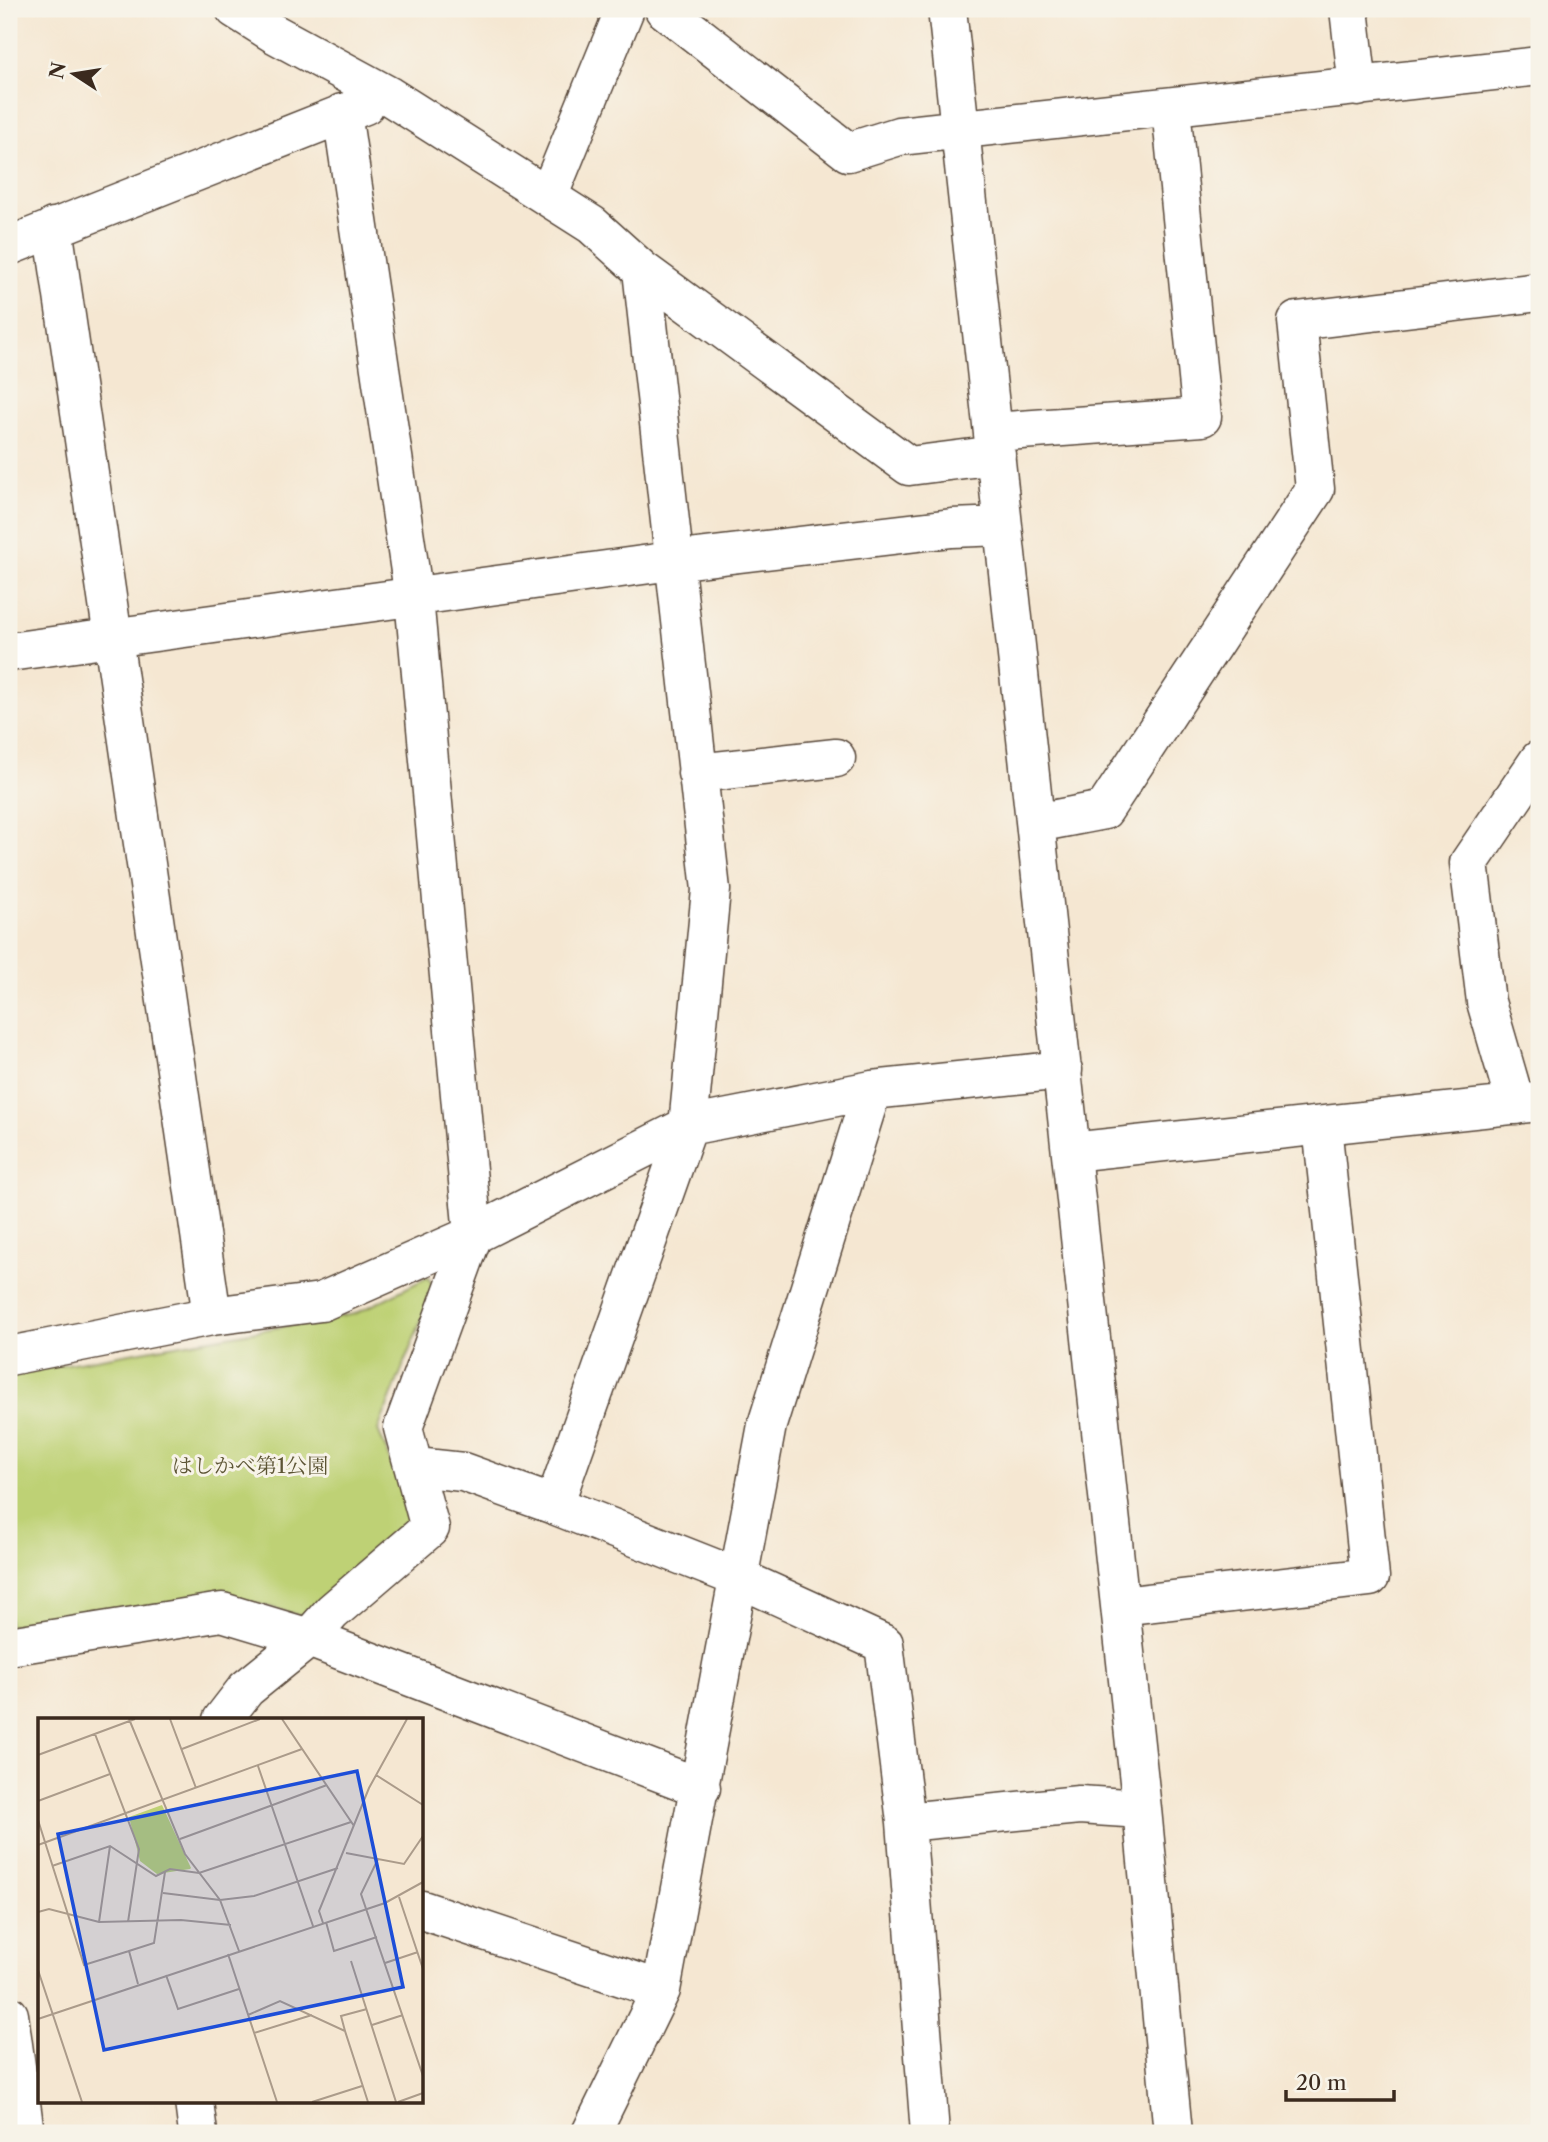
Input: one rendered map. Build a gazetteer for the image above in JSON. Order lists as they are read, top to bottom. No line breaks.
{"parks":["はしかべ第1公園"],"scale_bar":"20 m","north":"left"}
